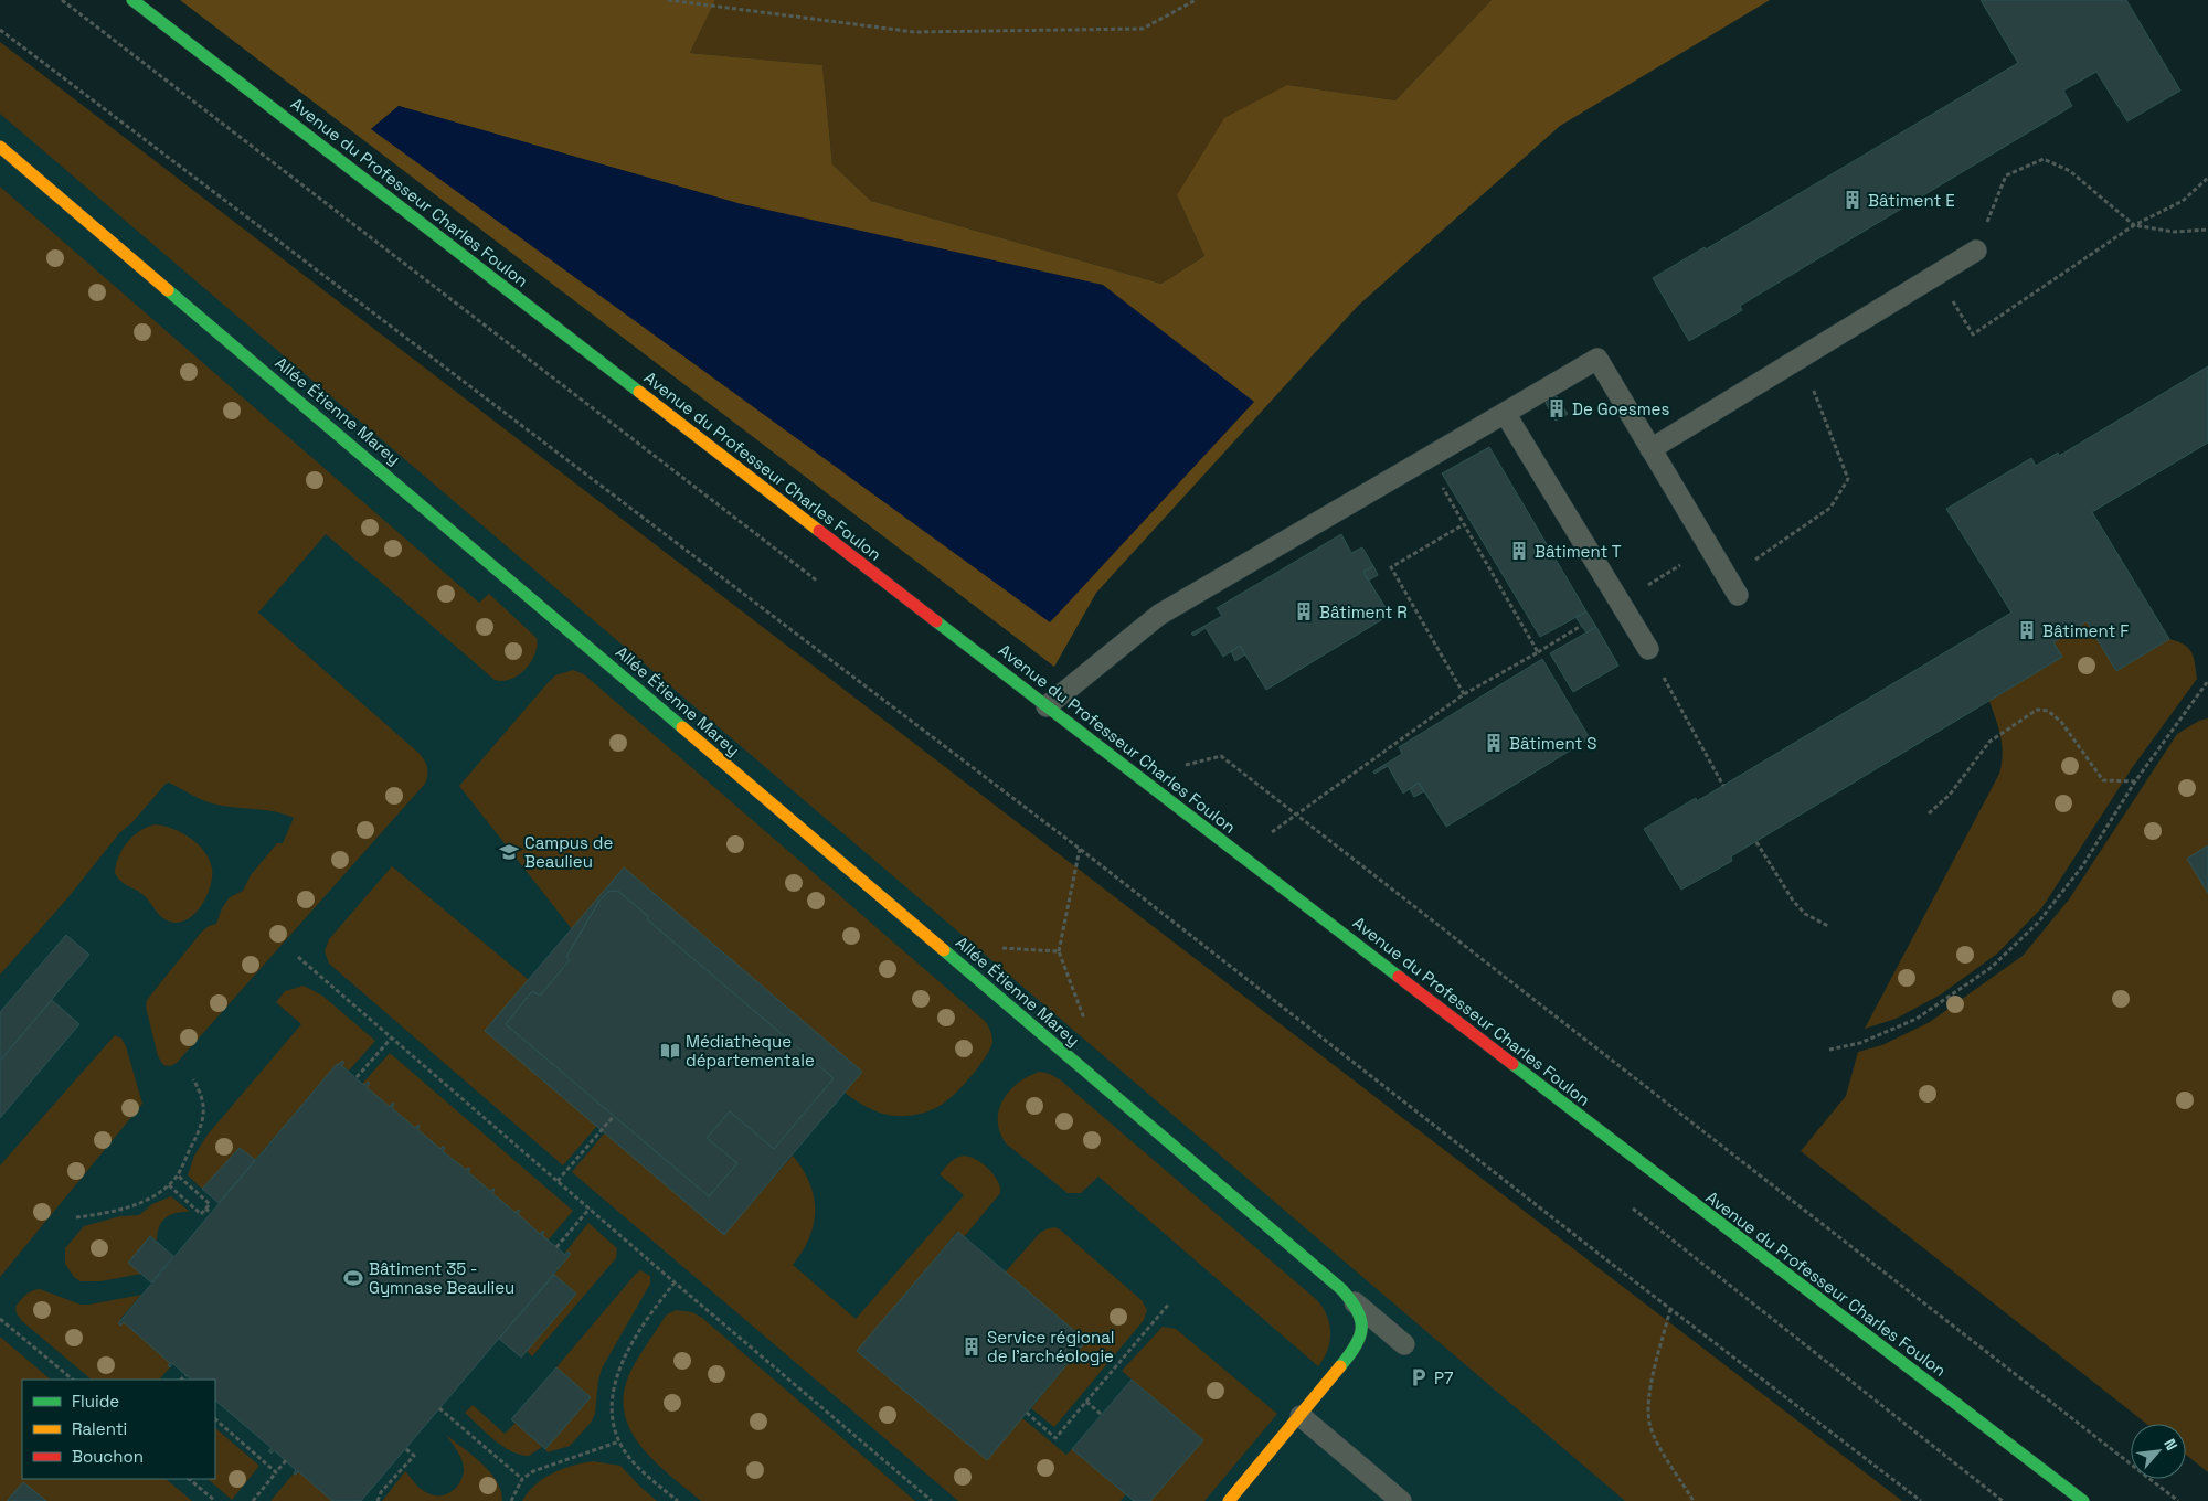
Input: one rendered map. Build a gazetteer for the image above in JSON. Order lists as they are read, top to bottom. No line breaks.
{"streets":{"main road":["Avenue du Professeur Charles Foulon","Allée Étienne Marey"]},"places":{"building":["Bâtiment E","De Goesmes","Bâtiment T","Bâtiment R","Bâtiment F","Bâtiment S","Service régional de l'archéologie"],"school or university":["Campus de Beaulieu"],"library":["Médiathèque départementale"],"sports":["Bâtiment 35 - Gymnase Beaulieu"],"parking":["P7"]},"legend":["Fluide","Ralenti","Bouchon"],"north":"top right"}
